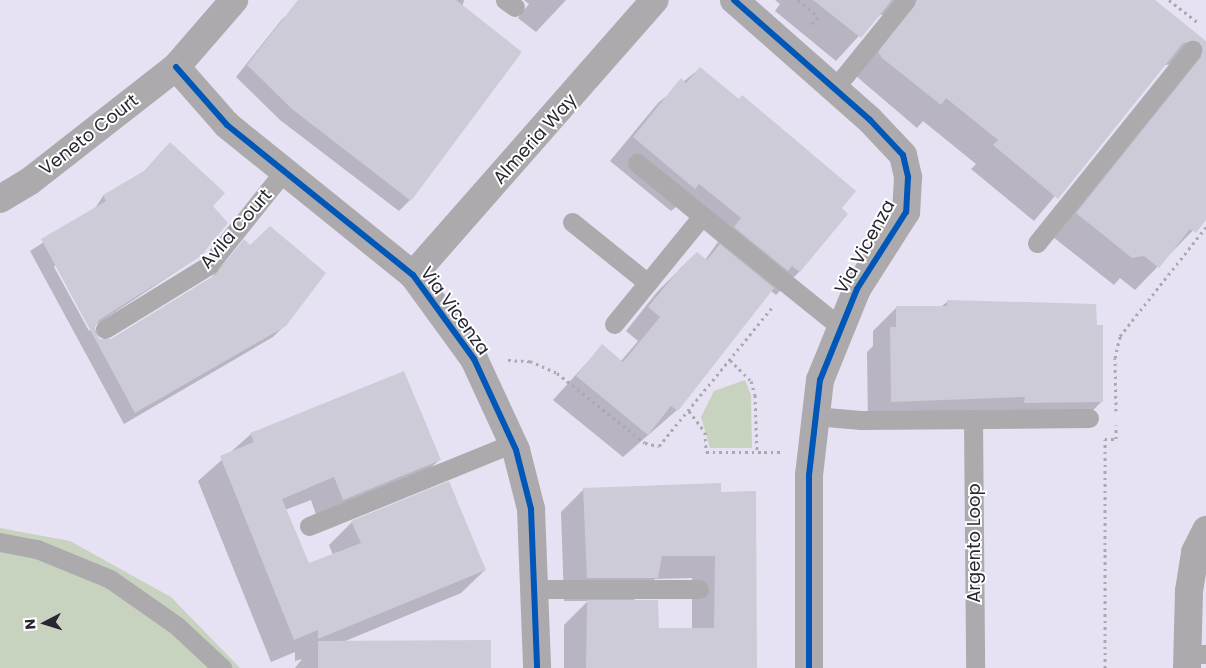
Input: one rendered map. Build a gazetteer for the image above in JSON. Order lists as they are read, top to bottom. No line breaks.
{"streets":{"street":["Veneto Court","Almeria Way","Via Vicenza"],"lane":["Avila Court","Argento Loop"]},"crossings":[["Veneto Court","Via Vicenza"],["Almeria Way","Via Vicenza"],["Avila Court","Via Vicenza"]],"north":"left"}
